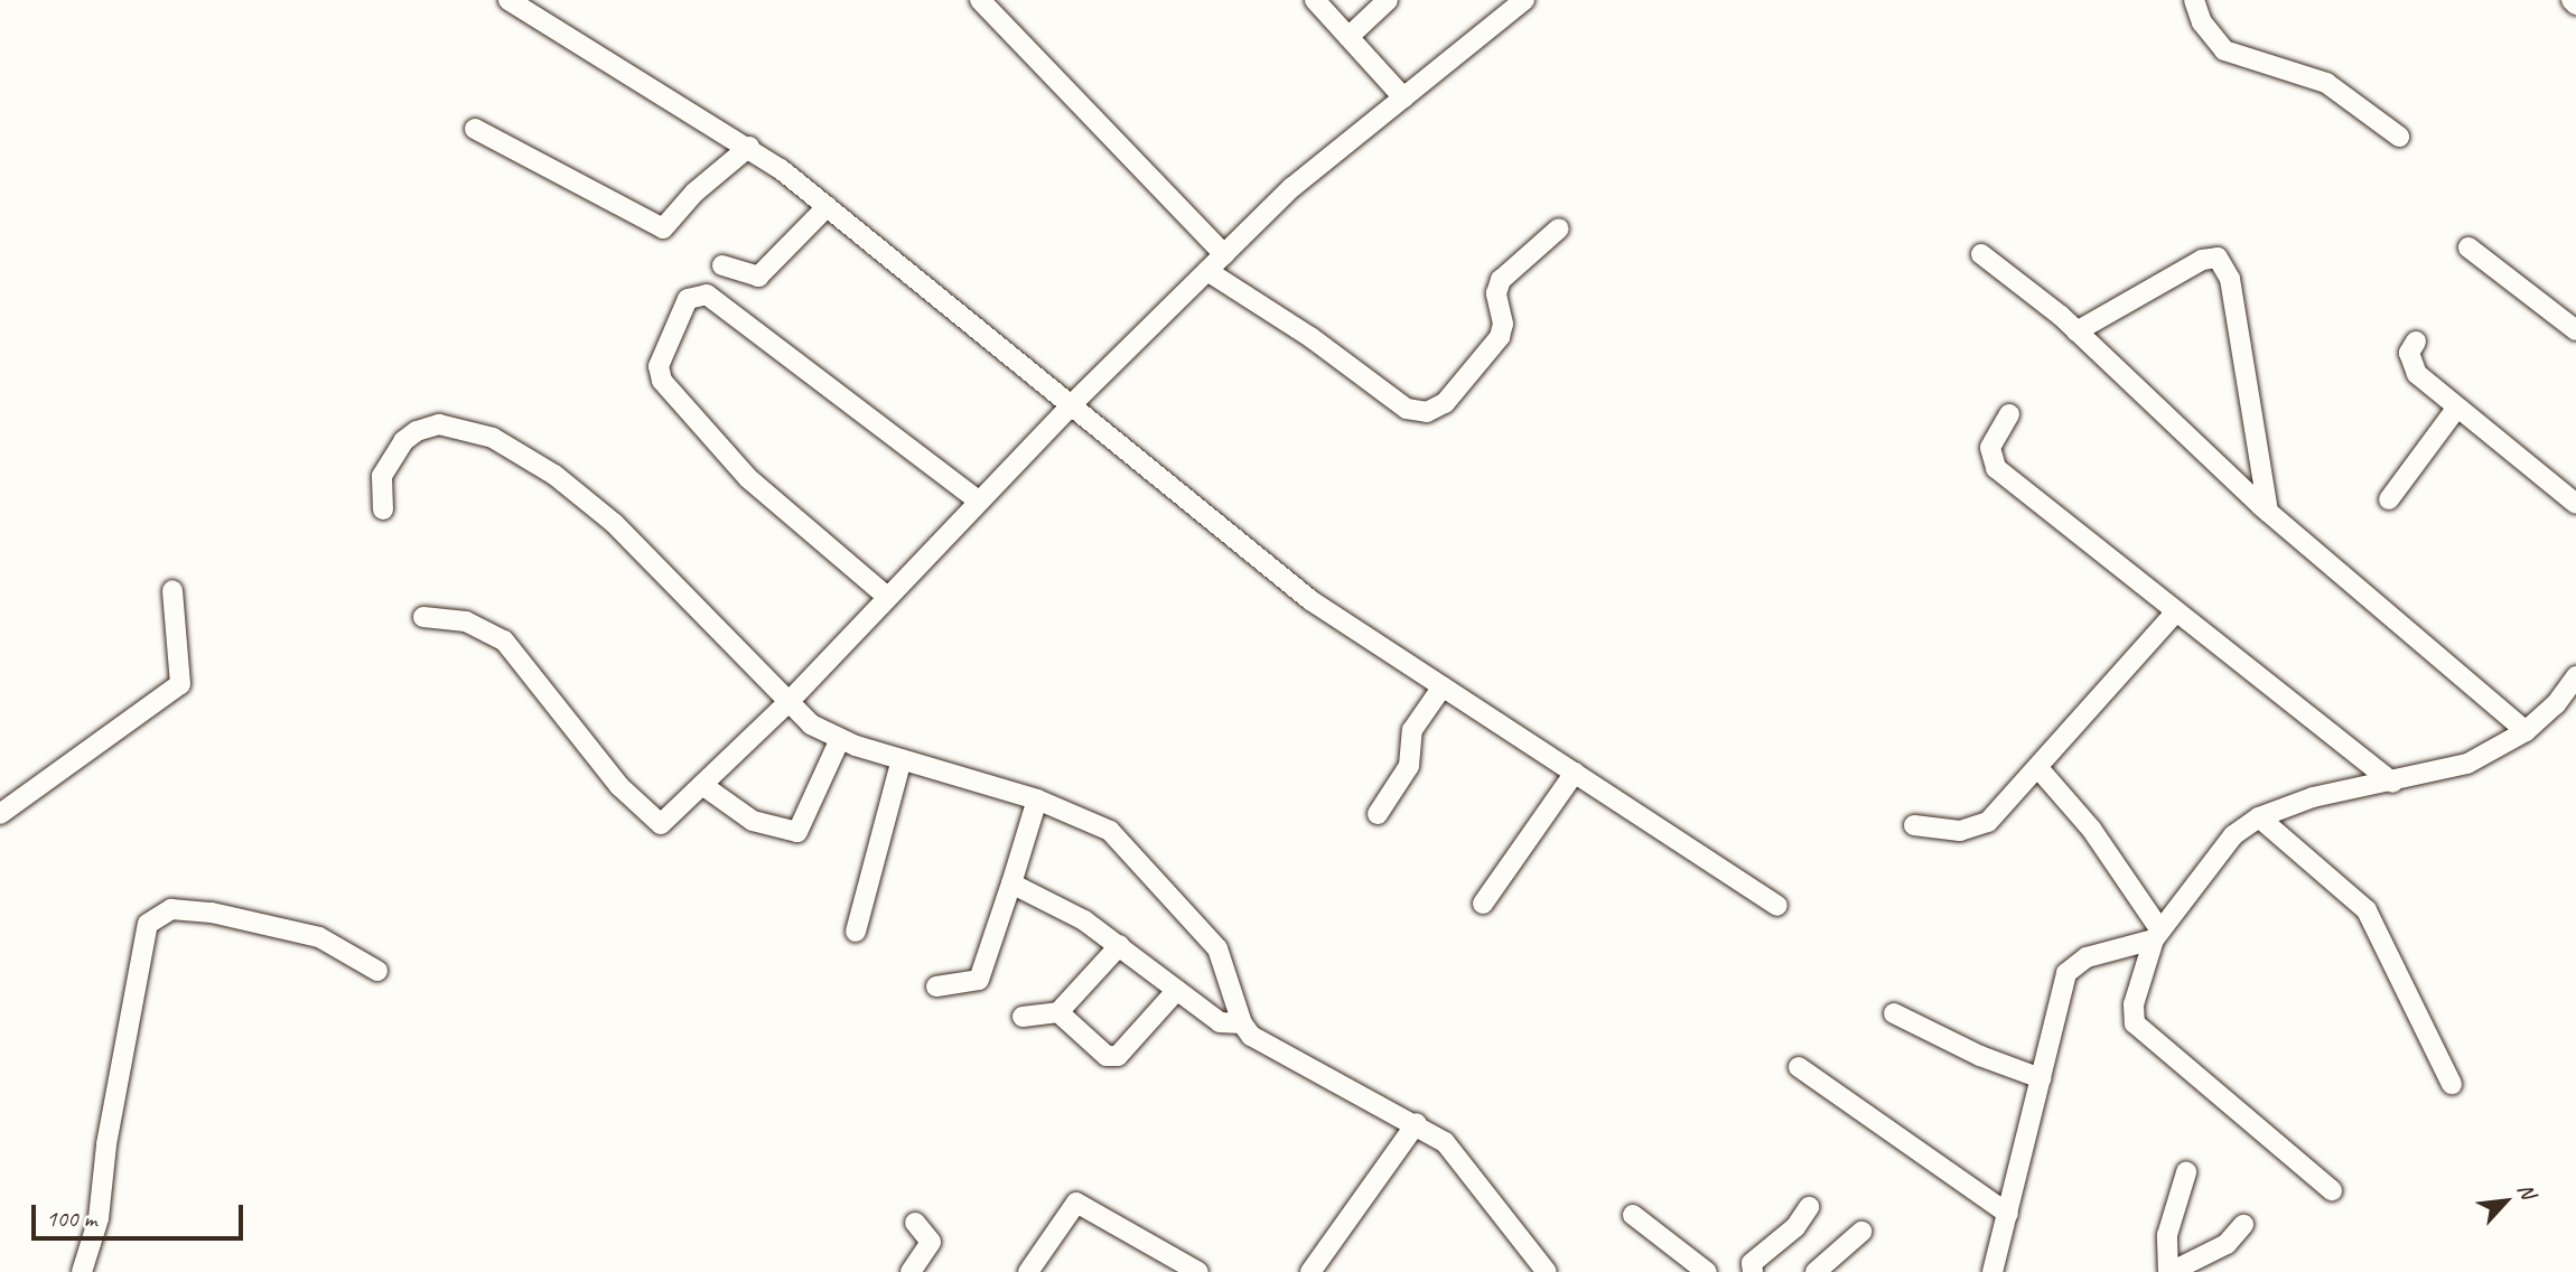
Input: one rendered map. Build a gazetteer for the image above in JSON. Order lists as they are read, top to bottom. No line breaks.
{"scale_bar":"100 m","north":"top right"}
